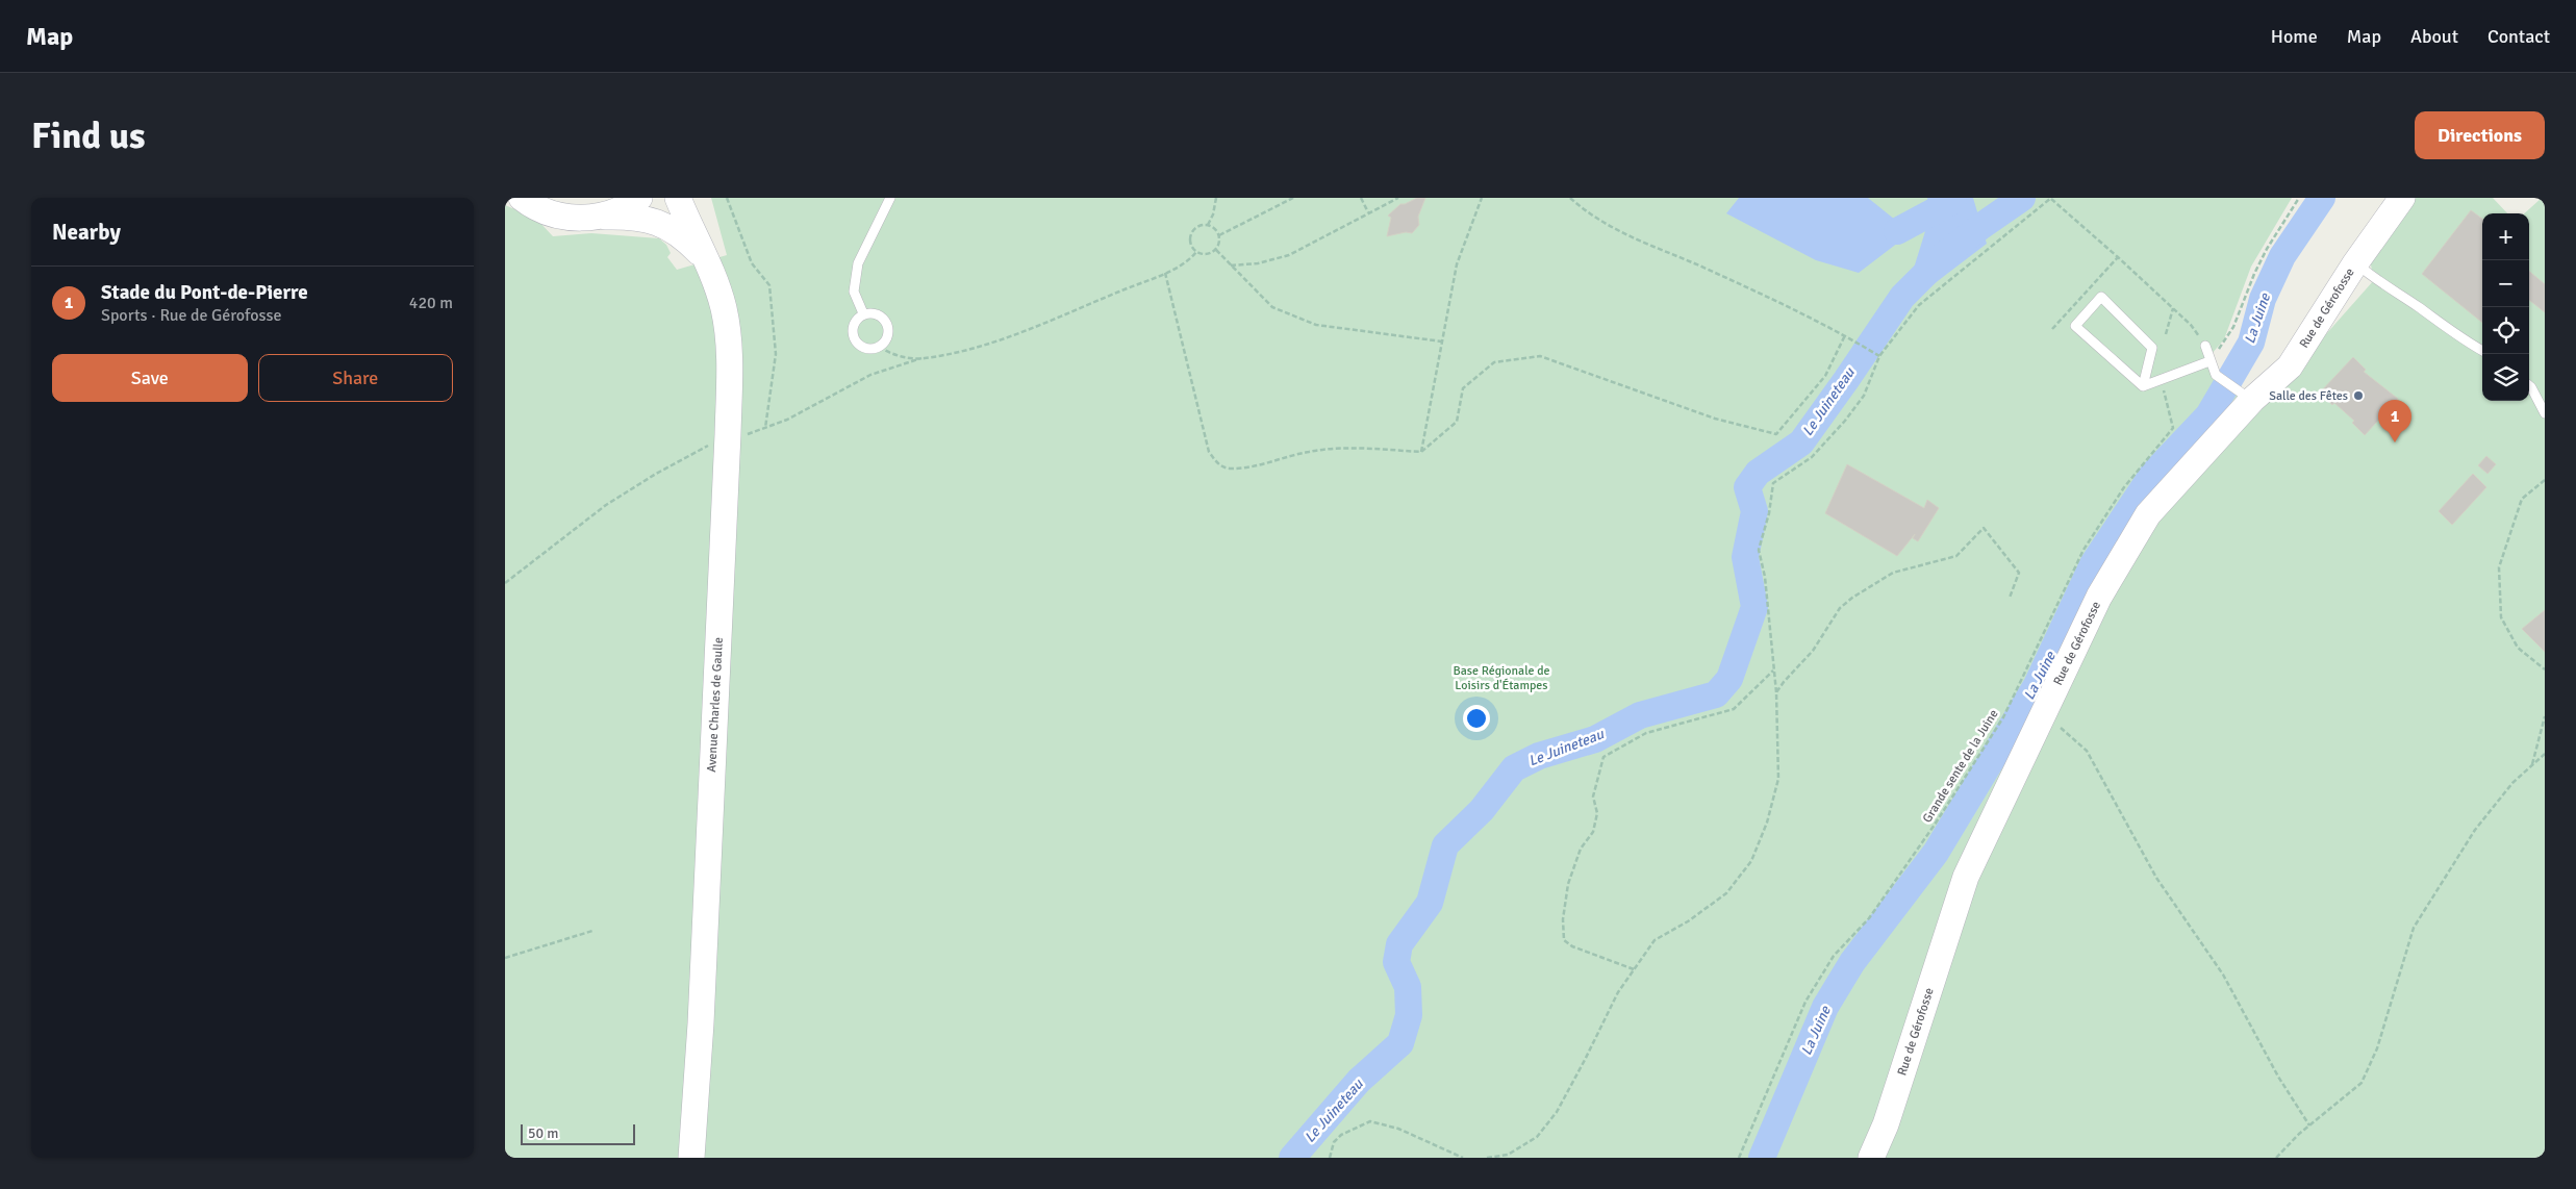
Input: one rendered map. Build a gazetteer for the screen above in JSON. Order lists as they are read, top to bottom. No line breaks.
{"streets":{"main road":["Rue de Gérofosse","Avenue Charles de Gaulle"],"path":["Grande sente de la Juine"]},"water":["La Juine","Le Juineteau"],"parks":["Base Régionale de Loisirs d'Étampes"],"places":["Salle des Fêtes"],"scale_bar":"50 m","page":{"header":"Map","nav":["Home","Map","About","Contact"],"buttons":["Directions",["Save","Share"]],"title":"Find us","heading":"Nearby","map_buttons":["+","−"],"list":[{"mark":"1","name":"Stade du Pont-de-Pierre","note":"Sports · Rue de Gérofosse","value":"420 m"}],"pins":"1","scale":"50 m"}}
